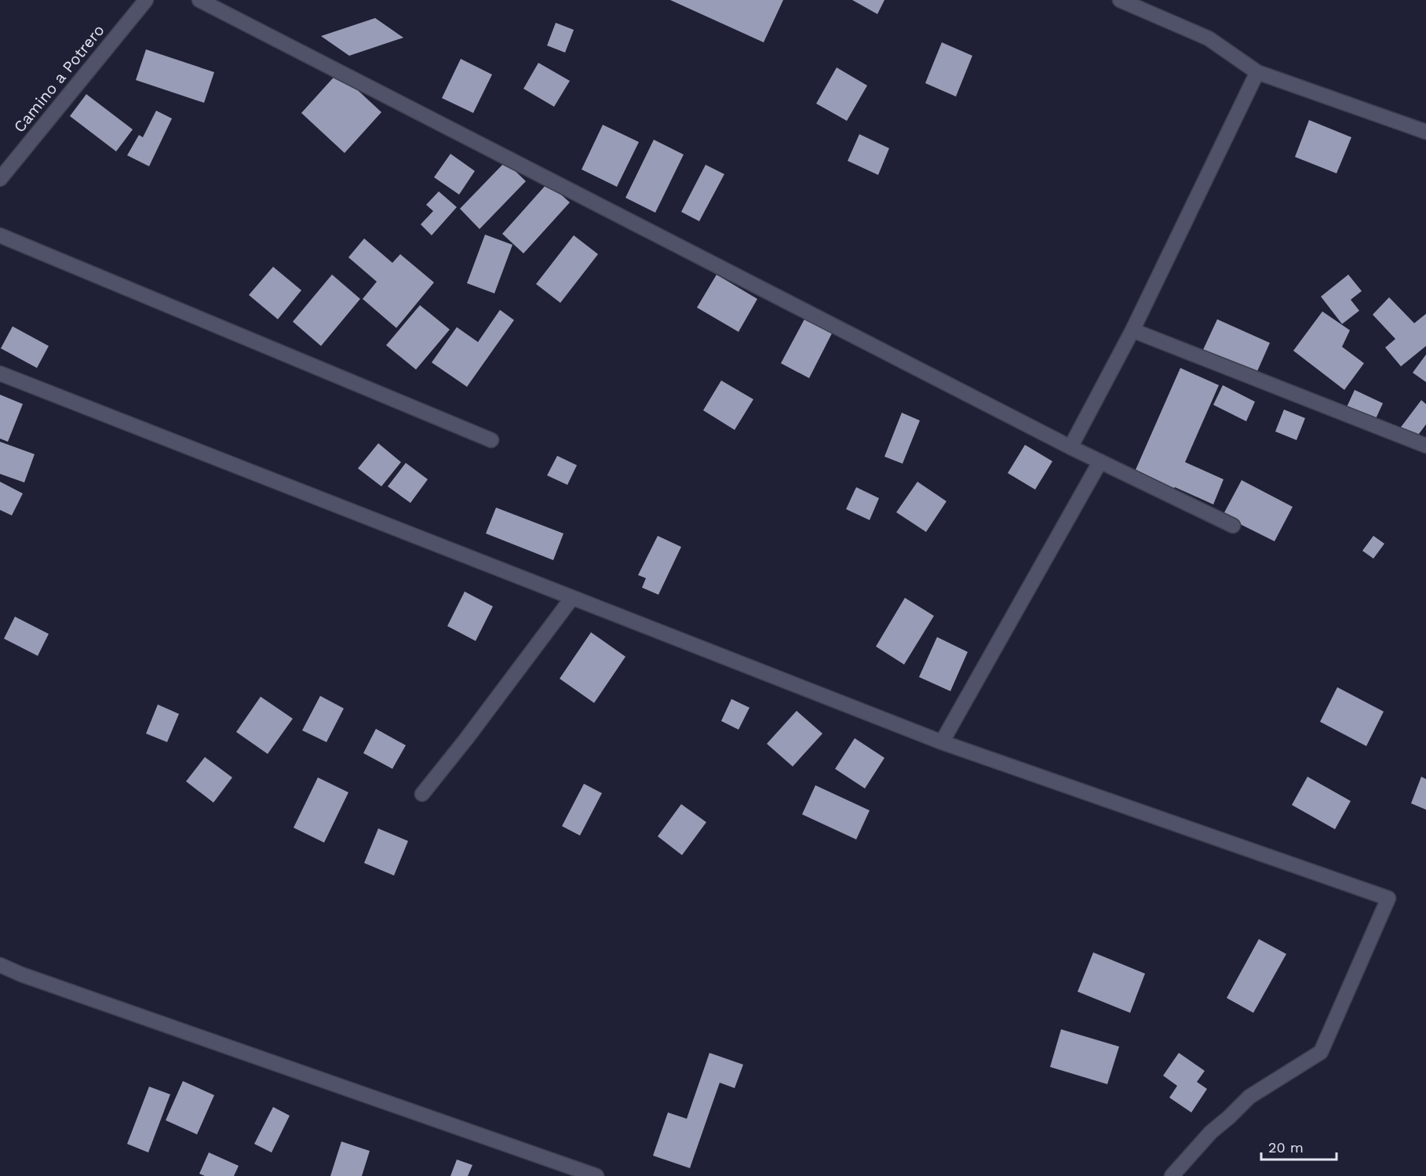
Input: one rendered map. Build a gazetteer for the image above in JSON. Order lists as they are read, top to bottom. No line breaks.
{"streets":{"street":["Camino a Potrero"]},"scale_bar":"20 m"}
